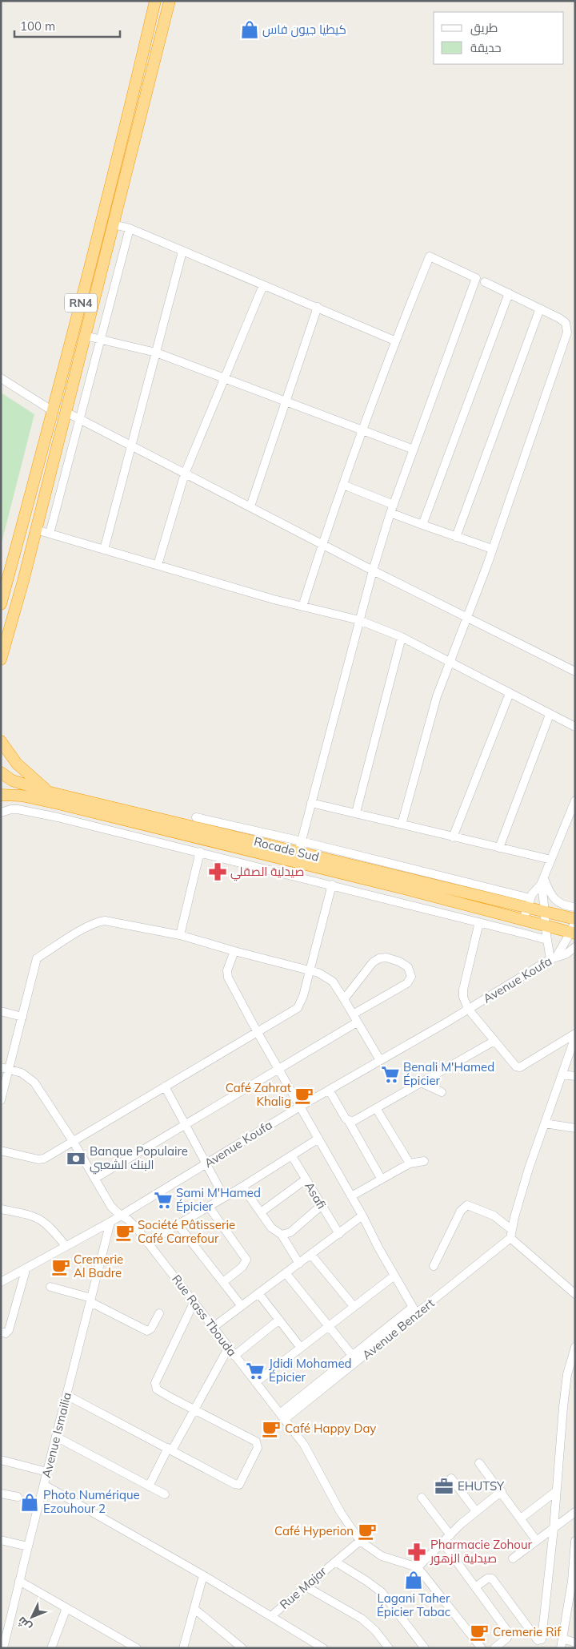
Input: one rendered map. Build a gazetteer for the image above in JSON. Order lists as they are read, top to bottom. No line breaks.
{"streets":{"highway":["RN4","Rocade Sud"],"street":["Avenue Koufa","Asafi","Rue Rass Tbouda","Avenue Benzert","Avenue Ismailia","Rue Majar"]},"crossings":[["Rocade Sud","Avenue Koufa"],["Avenue Koufa","Rue Rass Tbouda"],["Avenue Koufa","Avenue Ismailia"],["Rue Rass Tbouda","Avenue Benzert"],["Rue Rass Tbouda","Rue Majar"]],"places":{"shop":["كيطيا جيون فاس","Photo Numérique Ezouhour 2","Lagani Taher Épicier Tabac"],"pharmacy":["صيدلية الصقلي","Pharmacie Zohour صيدلية الزهور"],"supermarket":["Benali M'Hamed Épicier","Sami M'Hamed Épicier","Jdidi Mohamed Épicier"],"cafe":["Café Zahrat Khalig","Société Pâtisserie Café Carrefour","Cremerie Al Badre","Café Happy Day","Café Hyperion","Cremerie Rif"],"bank":["Banque Populaire البنك الشعبي"],"office":["EHUTSY"]},"legend":["طريق","حديقة"],"scale_bar":"100 m","north":"bottom left"}
